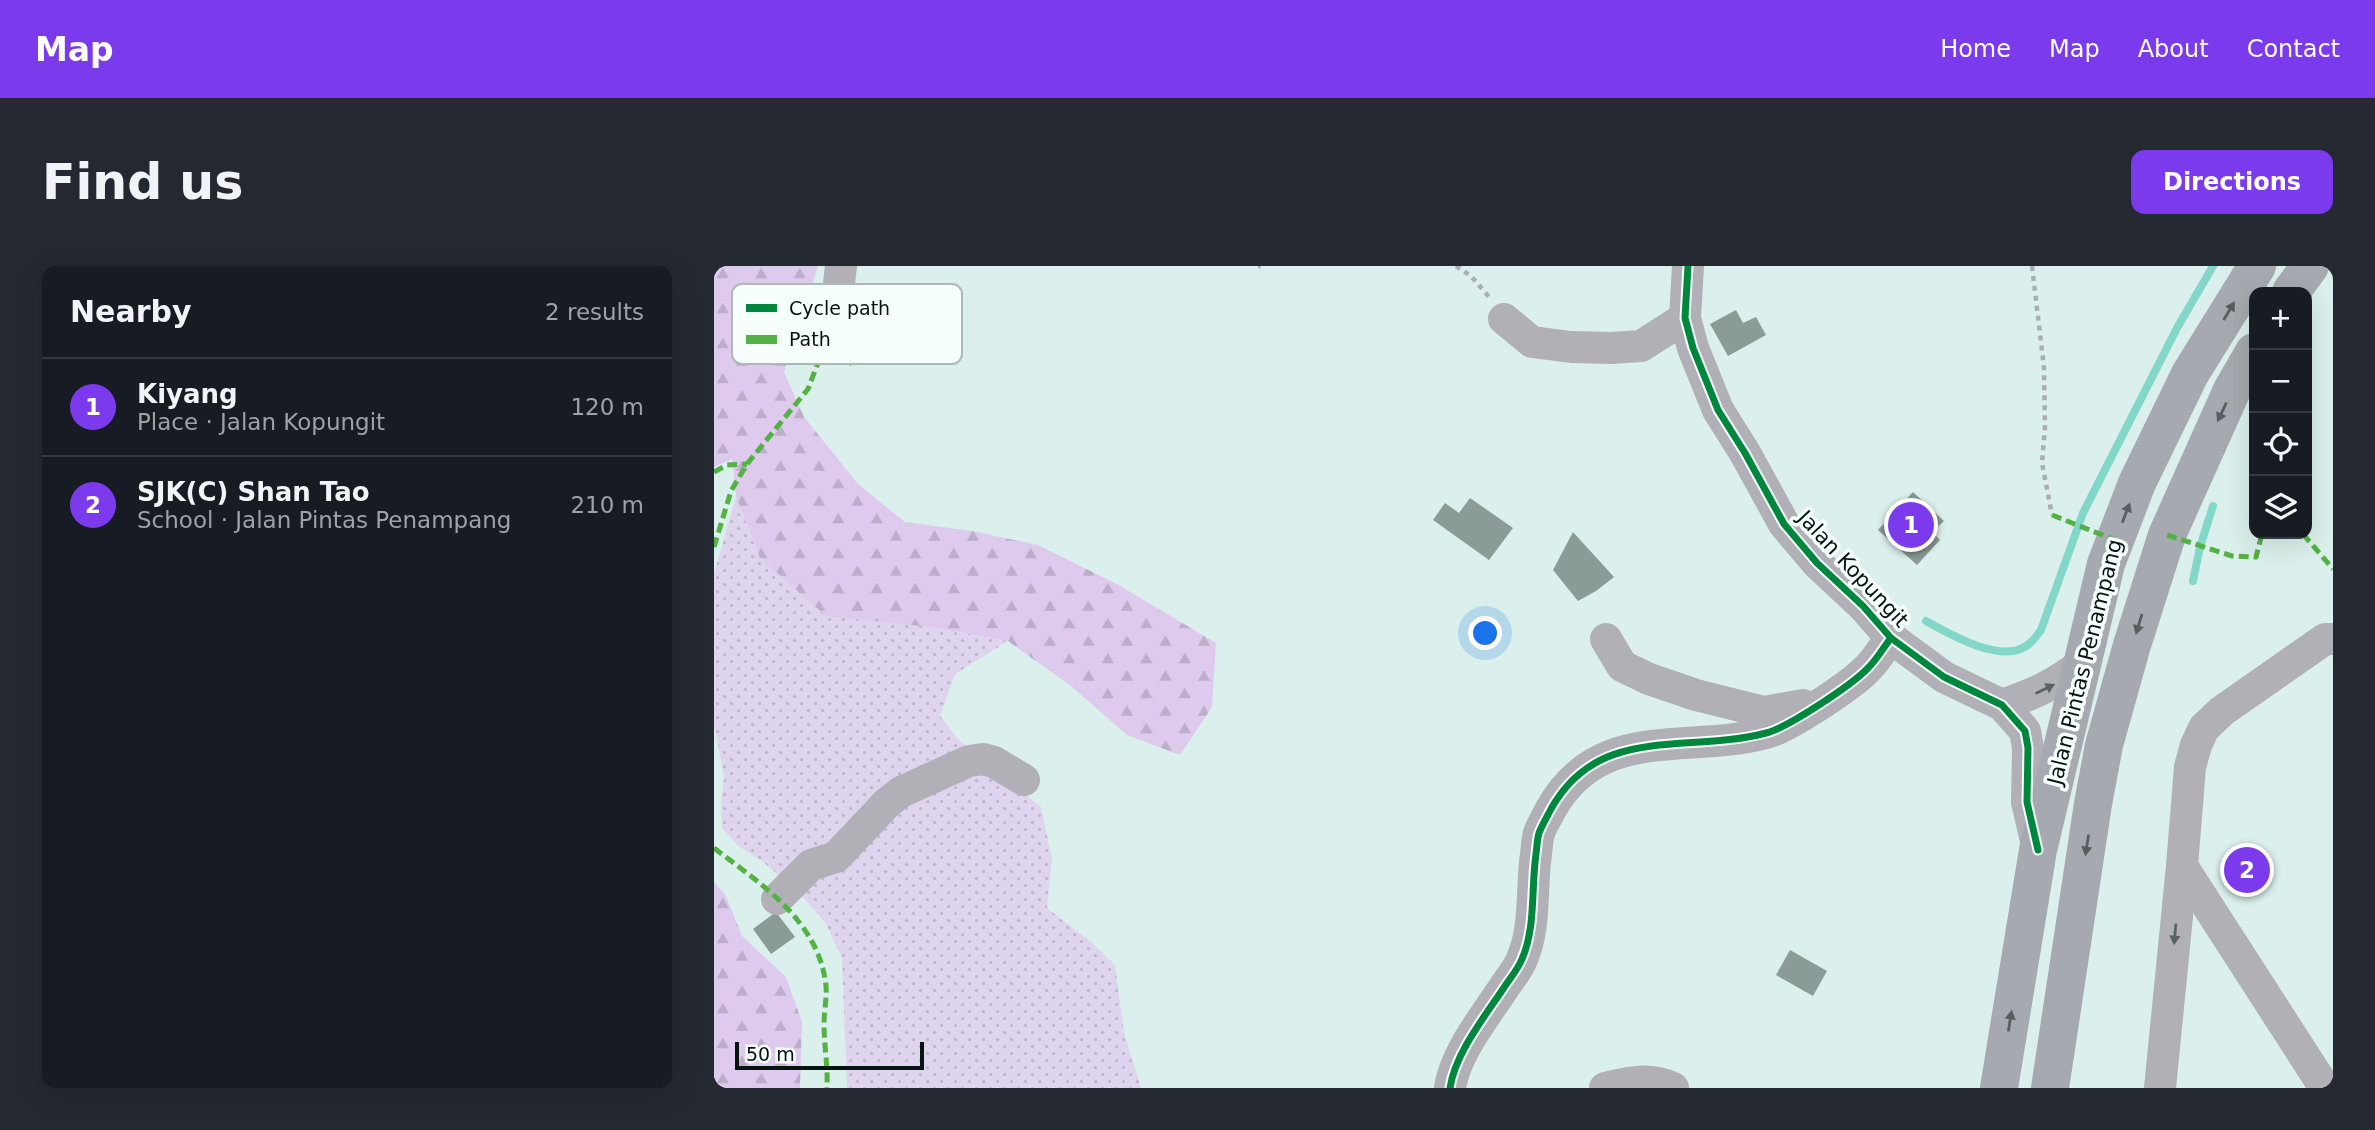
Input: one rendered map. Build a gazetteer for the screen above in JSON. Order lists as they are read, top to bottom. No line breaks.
{"streets":{"main road":["Jalan Pintas Penampang"],"street":["Jalan Kopungit"]},"crossings":[["Jalan Kopungit","Jalan Pintas Penampang"]],"legend":["Cycle path","Path"],"scale_bar":"50 m","page":{"header":"Map","nav":["Home","Map","About","Contact"],"buttons":"Directions","title":"Find us","heading":["Nearby","2 results"],"map_buttons":["+","−"],"list":[{"mark":"1","name":"Kiyang","note":"Place · Jalan Kopungit","value":"120 m"},{"mark":"2","name":"SJK(C) Shan Tao","note":"School · Jalan Pintas Penampang","value":"210 m"}],"pins":["1","2"],"scale":"50 m"}}
